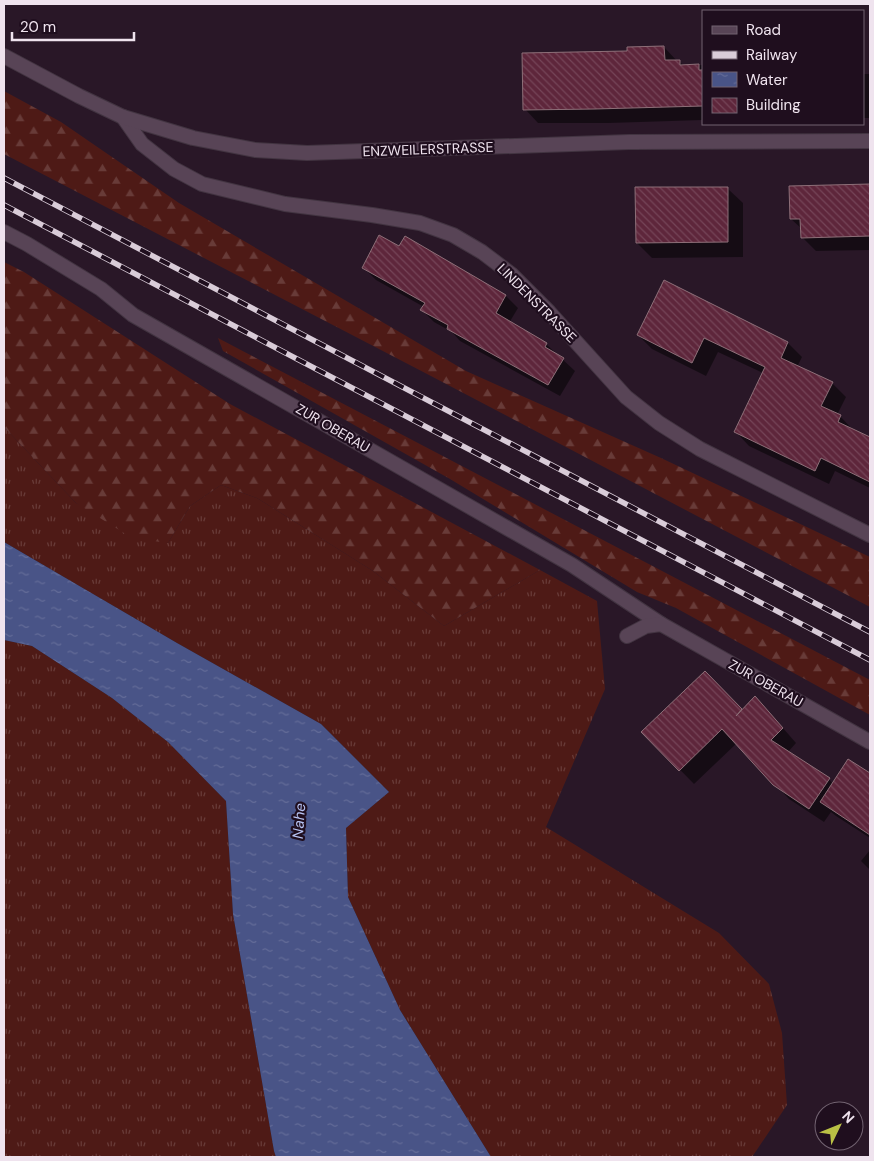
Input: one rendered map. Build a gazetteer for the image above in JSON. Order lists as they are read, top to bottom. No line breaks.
{"streets":{"street":["ENZWEILERSTRASSE","LINDENSTRASSE","ZUR OBERAU"]},"crossings":[["ENZWEILERSTRASSE","LINDENSTRASSE"]],"water":["Nahe"],"legend":["Road","Railway","Water","Building"],"scale_bar":"20 m","north":"top right"}
